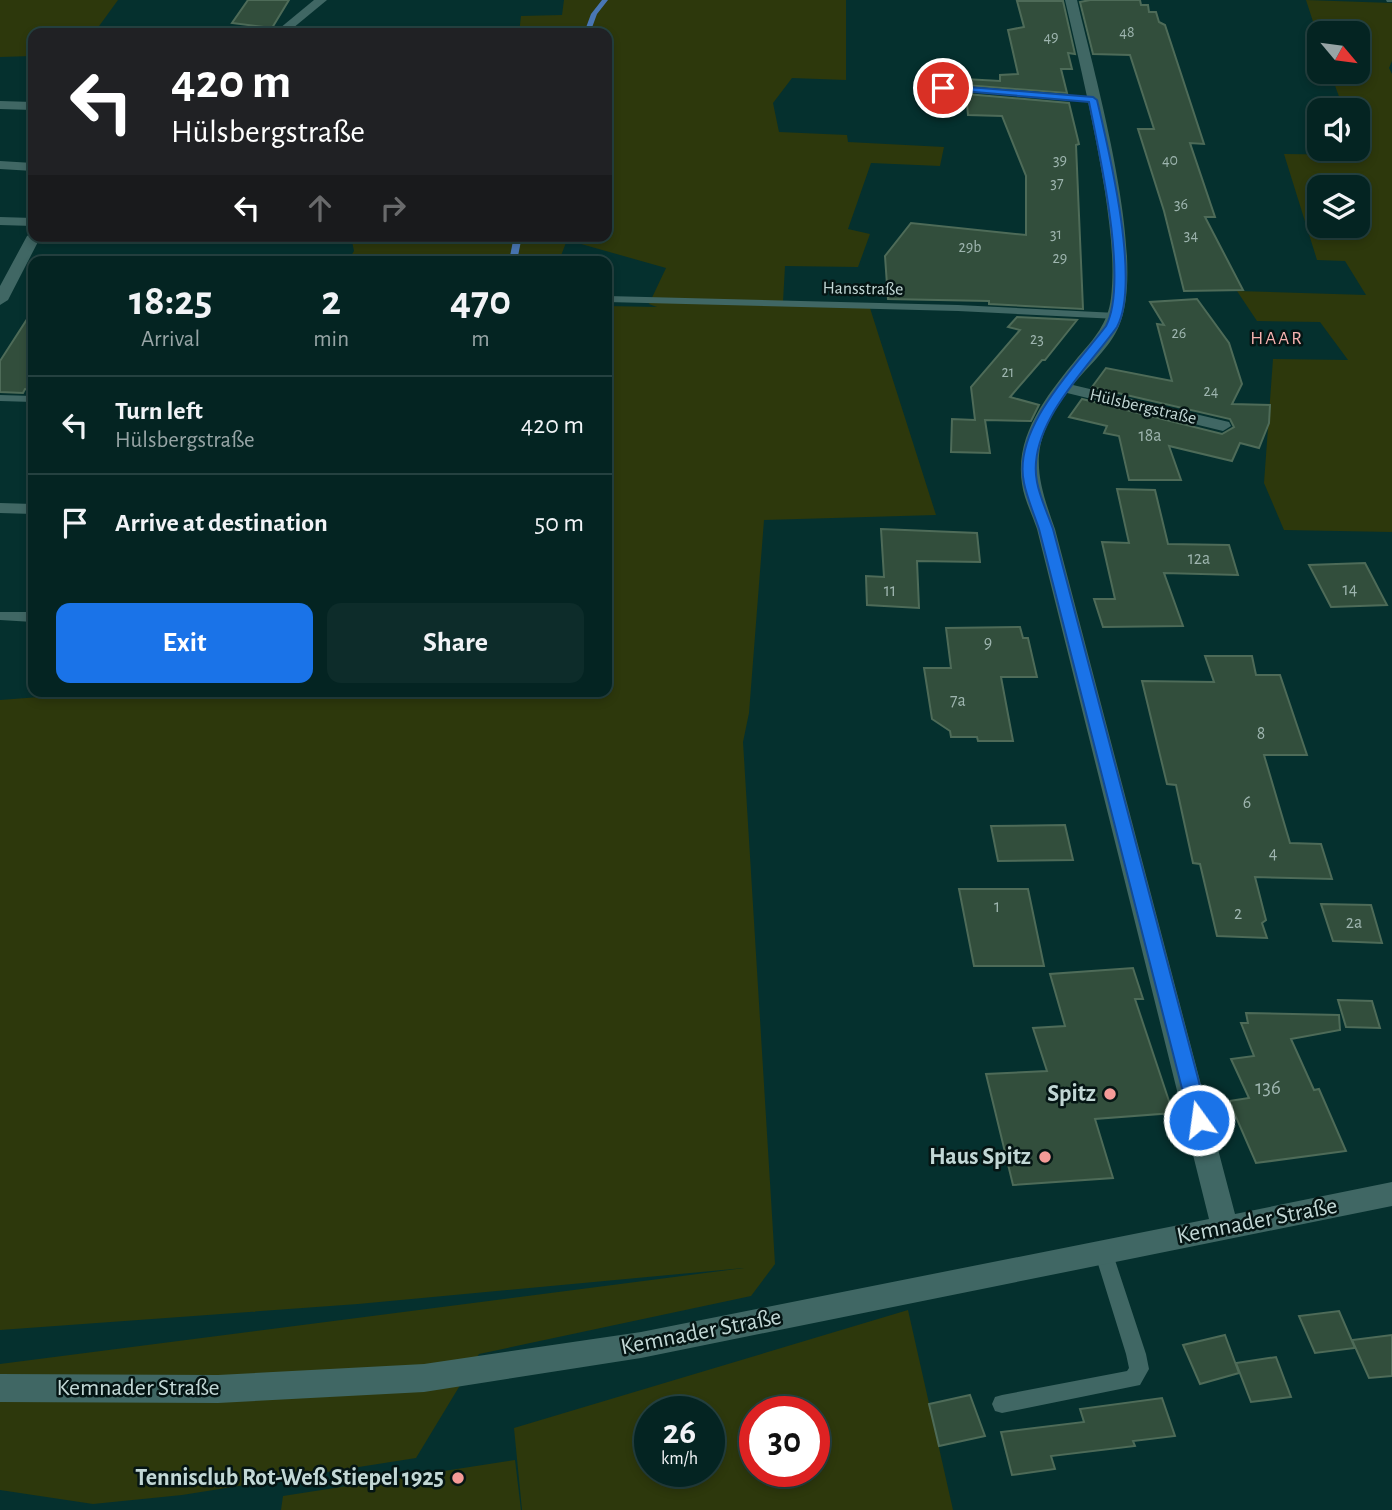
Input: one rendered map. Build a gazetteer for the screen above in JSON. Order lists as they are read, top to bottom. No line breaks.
{"streets":{"street":["Hülsbergstraße","Kemnader Straße"],"lane":["Hansstraße"]},"crossings":[["Hansstraße","Hülsbergstraße"],["Hülsbergstraße","Kemnader Straße"]],"districts":["HAAR"],"places":["Spitz","Haus Spitz","Tennisclub Rot-Weß Stiepel 1925"],"house_numbers":["48","49","39","40","37","36","31","34","29b","29","26","23","21","24","18a","12a","14","11","9","7a","8","6","4","1","2","2a","136"],"north":"bottom right","page":{"turn":["420 m","Hülsbergstraße"],"eta":["18:25","Arrival","2","min","470","m"],"list":[{"name":"Turn left","note":"Hülsbergstraße","value":"420 m"},{"name":"Arrive at destination","value":"50 m"}],"buttons":["Exit","Share"],"speed":"26 km/h","limit":"30"}}
